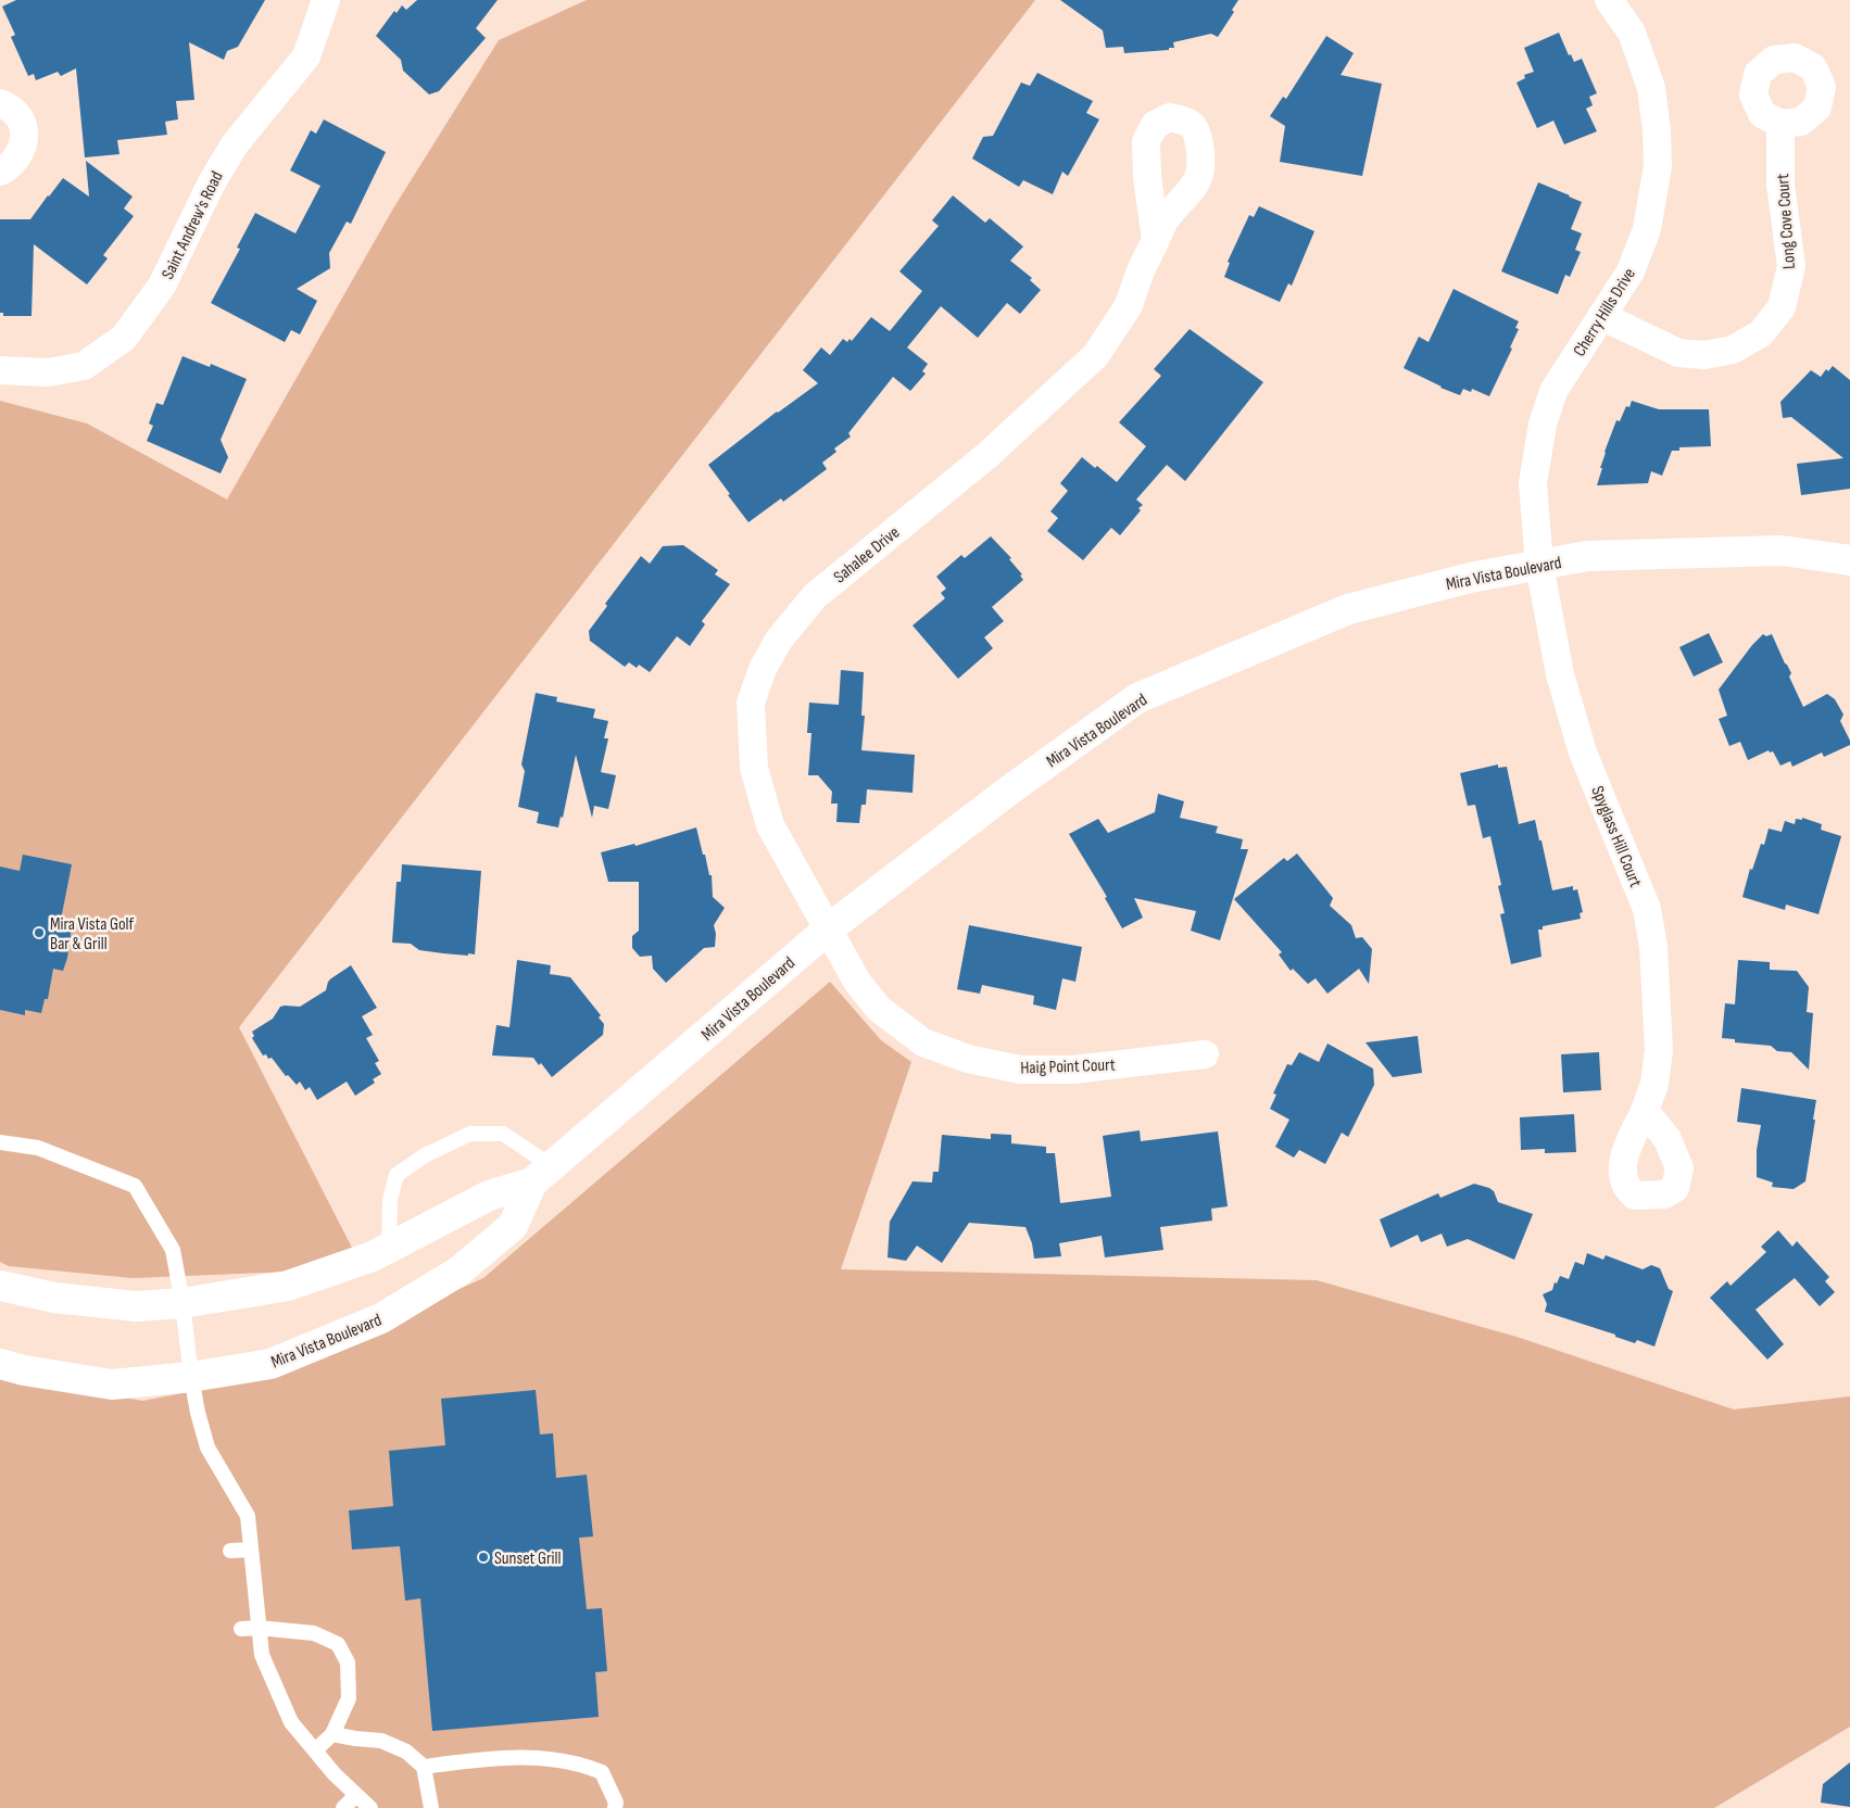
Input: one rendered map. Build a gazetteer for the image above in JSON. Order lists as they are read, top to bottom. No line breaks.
{"streets":{"street":["Long Cove Court","Saint Andrew's Road","Cherry Hills Drive","Sahalee Drive","Mira Vista Boulevard","Spyglass Hill Court","Haig Point Court"]},"crossings":[["Long Cove Court","Cherry Hills Drive"],["Cherry Hills Drive","Mira Vista Boulevard"],["Cherry Hills Drive","Spyglass Hill Court"],["Sahalee Drive","Mira Vista Boulevard"],["Sahalee Drive","Haig Point Court"],["Mira Vista Boulevard","Spyglass Hill Court"],["Mira Vista Boulevard","Haig Point Court"]],"places":["Mira Vista Golf Bar & Grill","Sunset Grill"]}
